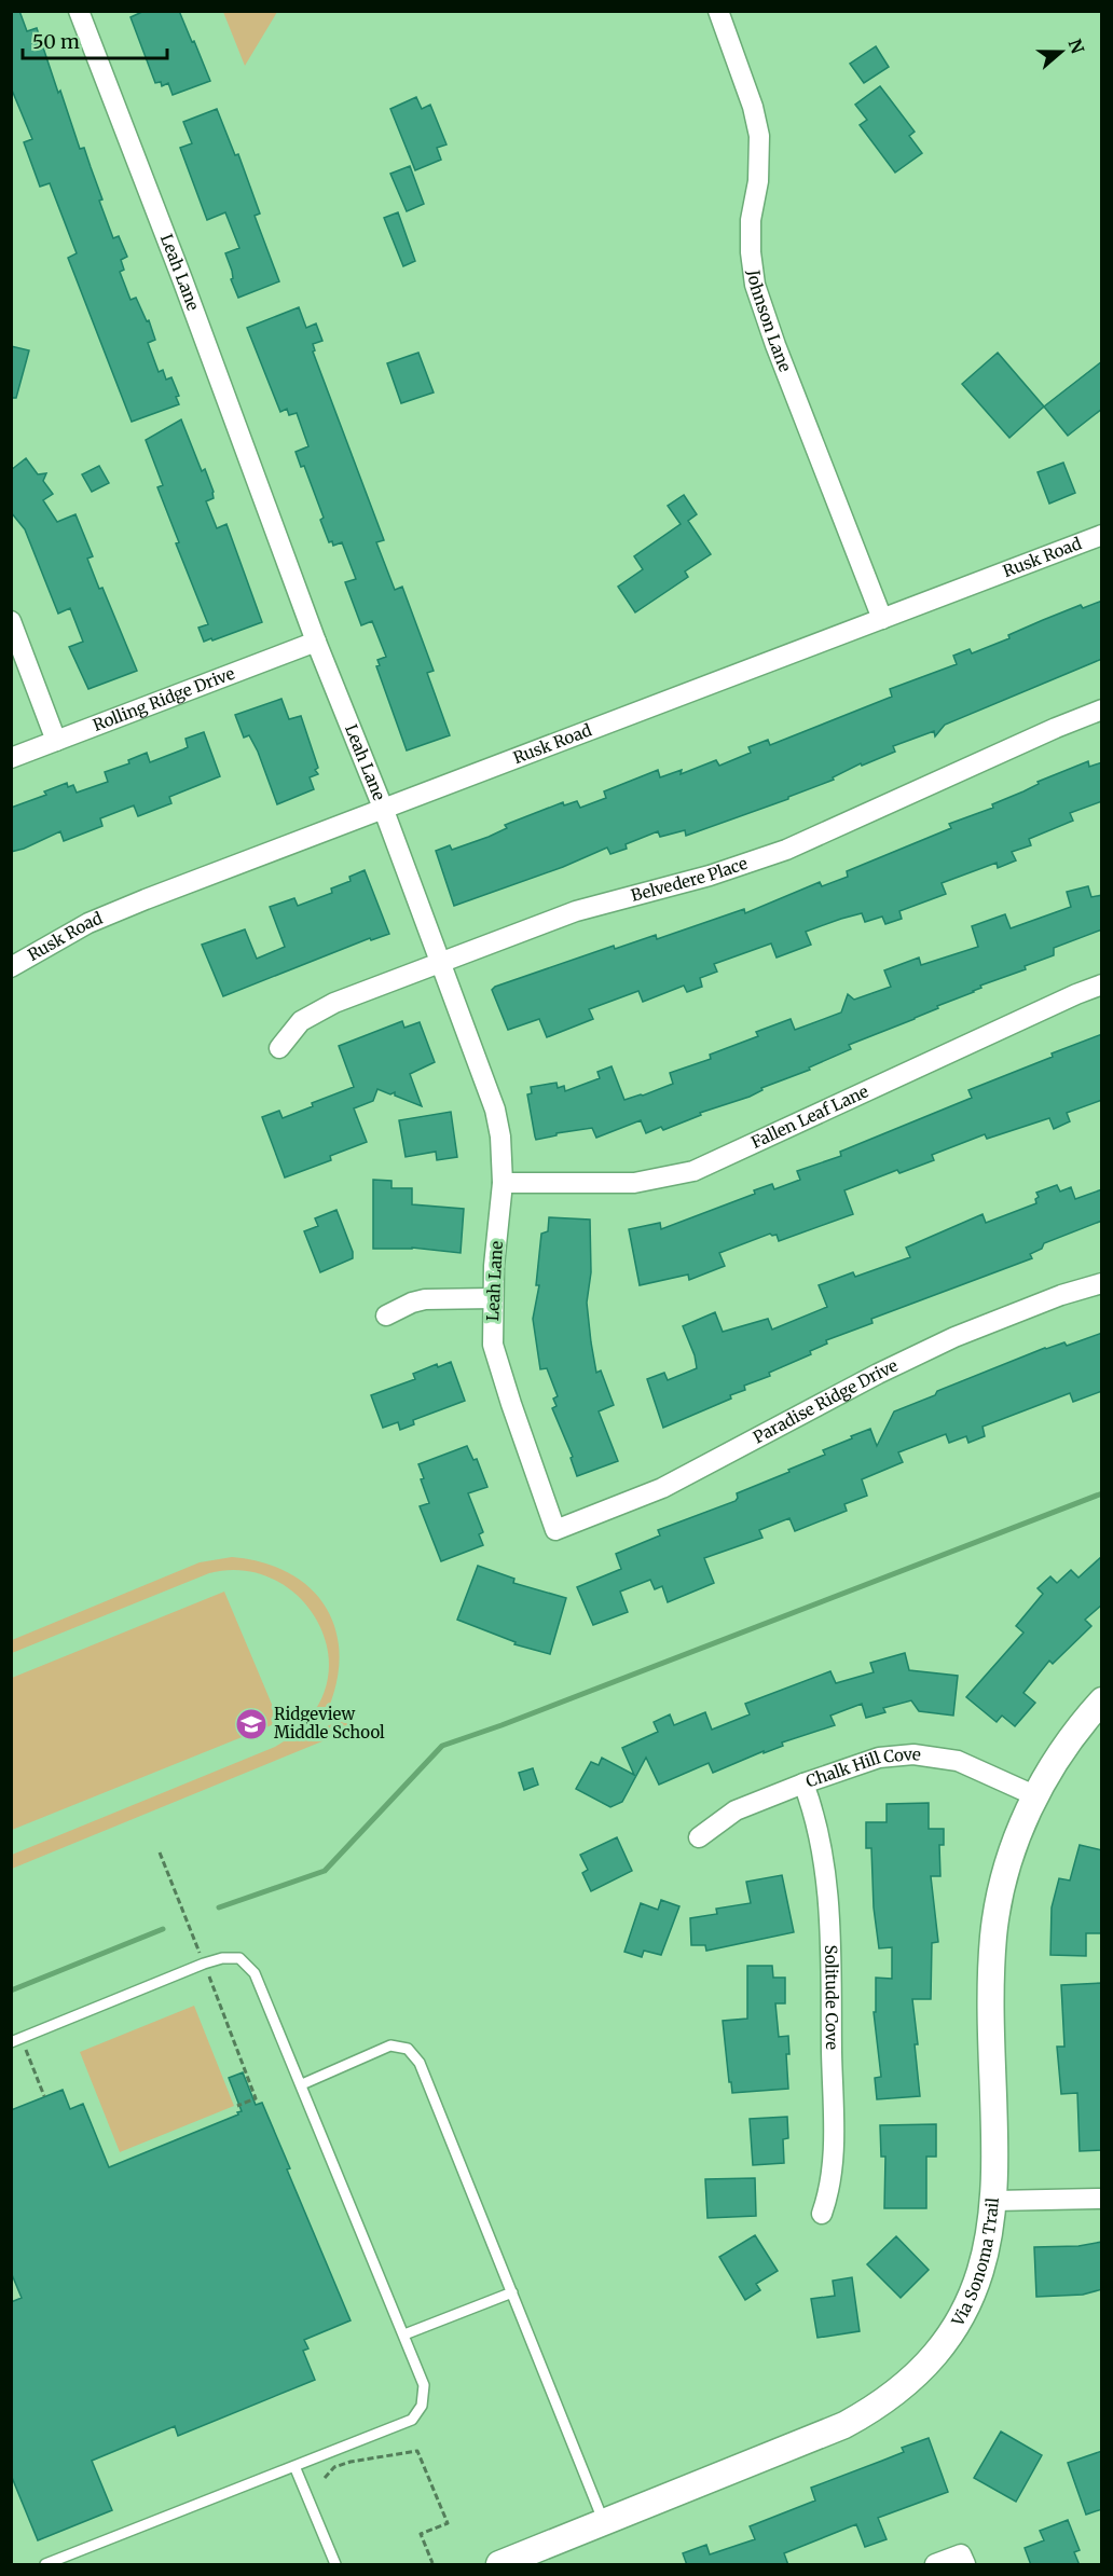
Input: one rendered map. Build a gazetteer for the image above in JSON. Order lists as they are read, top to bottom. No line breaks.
{"streets":{"street":["Leah Lane","Johnson Lane","Rusk Road","Rolling Ridge Drive","Belvedere Place","Fallen Leaf Lane","Paradise Ridge Drive","Chalk Hill Cove","Solitude Cove","Via Sonoma Trail"]},"crossings":[["Leah Lane","Rusk Road"],["Leah Lane","Rolling Ridge Drive"],["Leah Lane","Belvedere Place"],["Leah Lane","Fallen Leaf Lane"],["Leah Lane","Paradise Ridge Drive"],["Johnson Lane","Rusk Road"],["Chalk Hill Cove","Solitude Cove"],["Chalk Hill Cove","Via Sonoma Trail"]],"places":{"school or university":["Ridgeview Middle School"]},"scale_bar":"50 m","north":"right"}
